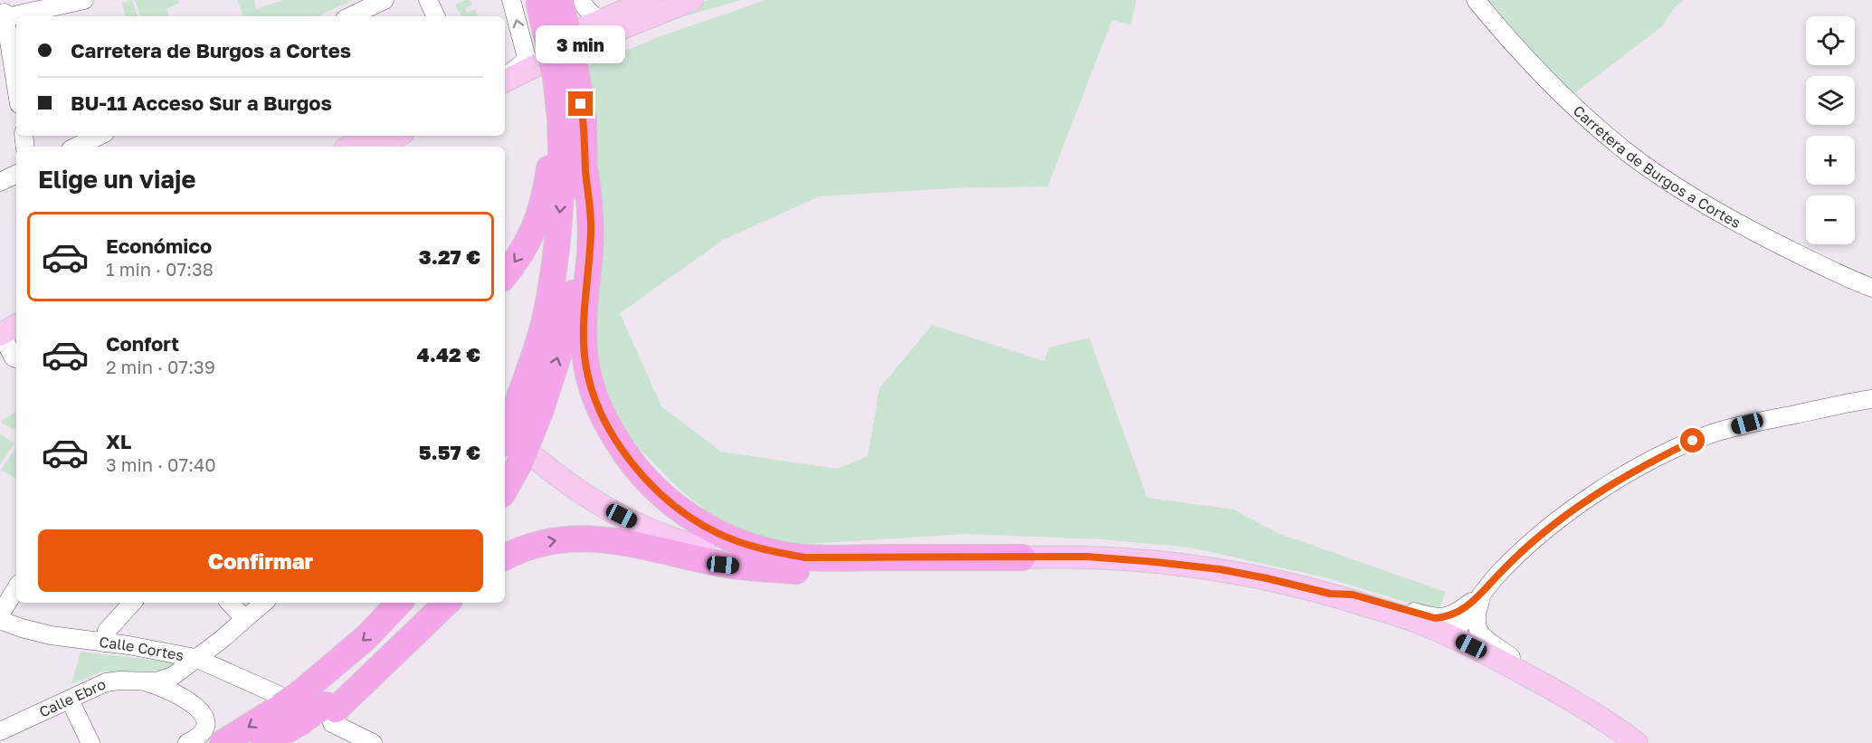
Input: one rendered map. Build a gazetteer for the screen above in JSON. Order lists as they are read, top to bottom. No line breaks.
{"streets":{"street":["Carretera de Burgos a Cortes","Calle Cortes","Calle Ebro"]},"crossings":[["Calle Cortes","Calle Ebro"]],"page":{"map_buttons":["+","−"],"banner":["Carretera de Burgos a Cortes","BU-11 Acceso Sur a Burgos"],"bubble":"3 min","heading":"Elige un viaje","list":[{"name":"Económico","note":"1 min · 07:38","value":"3.27 €"},{"name":"Confort","note":"2 min · 07:39","value":"4.42 €"},{"name":"XL","note":"3 min · 07:40","value":"5.57 €"}],"buttons":"Confirmar"}}
